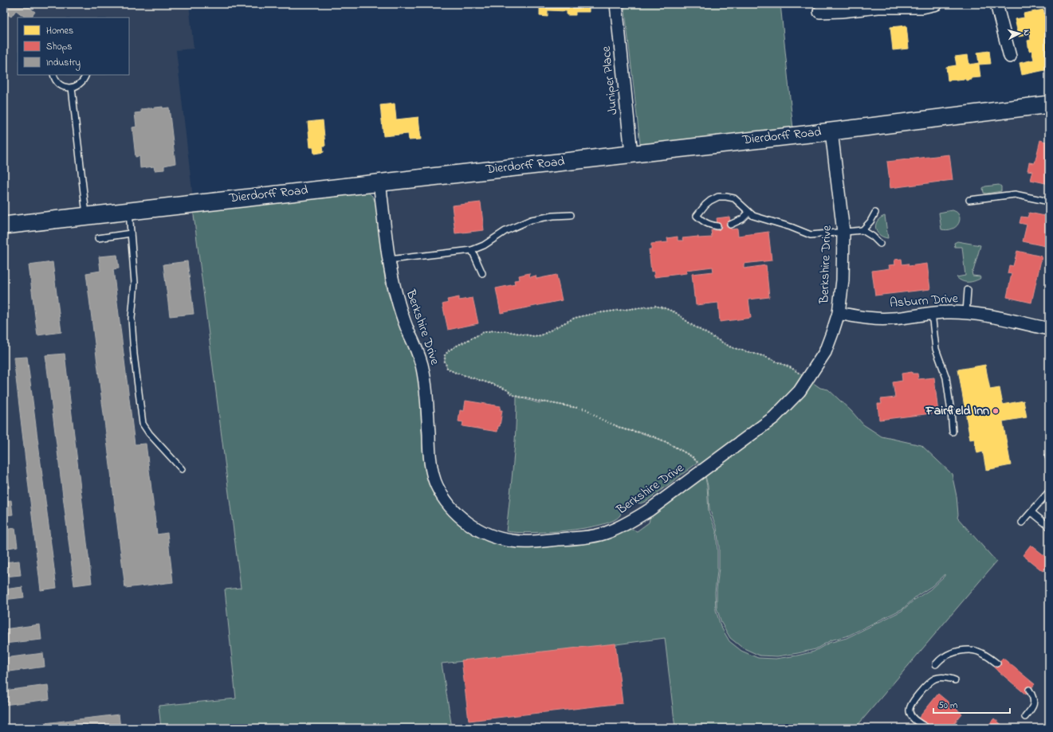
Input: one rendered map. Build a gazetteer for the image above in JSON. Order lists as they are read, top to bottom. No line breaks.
{"streets":{"street":["Juniper Place","Dierdorff Road","Berkshire Drive","Asburn Drive"]},"crossings":[["Juniper Place","Dierdorff Road"],["Dierdorff Road","Berkshire Drive"],["Berkshire Drive","Asburn Drive"]],"places":["Fairfield Inn"],"legend":["Homes","Shops","Industry"],"scale_bar":"50 m","north":"right"}
